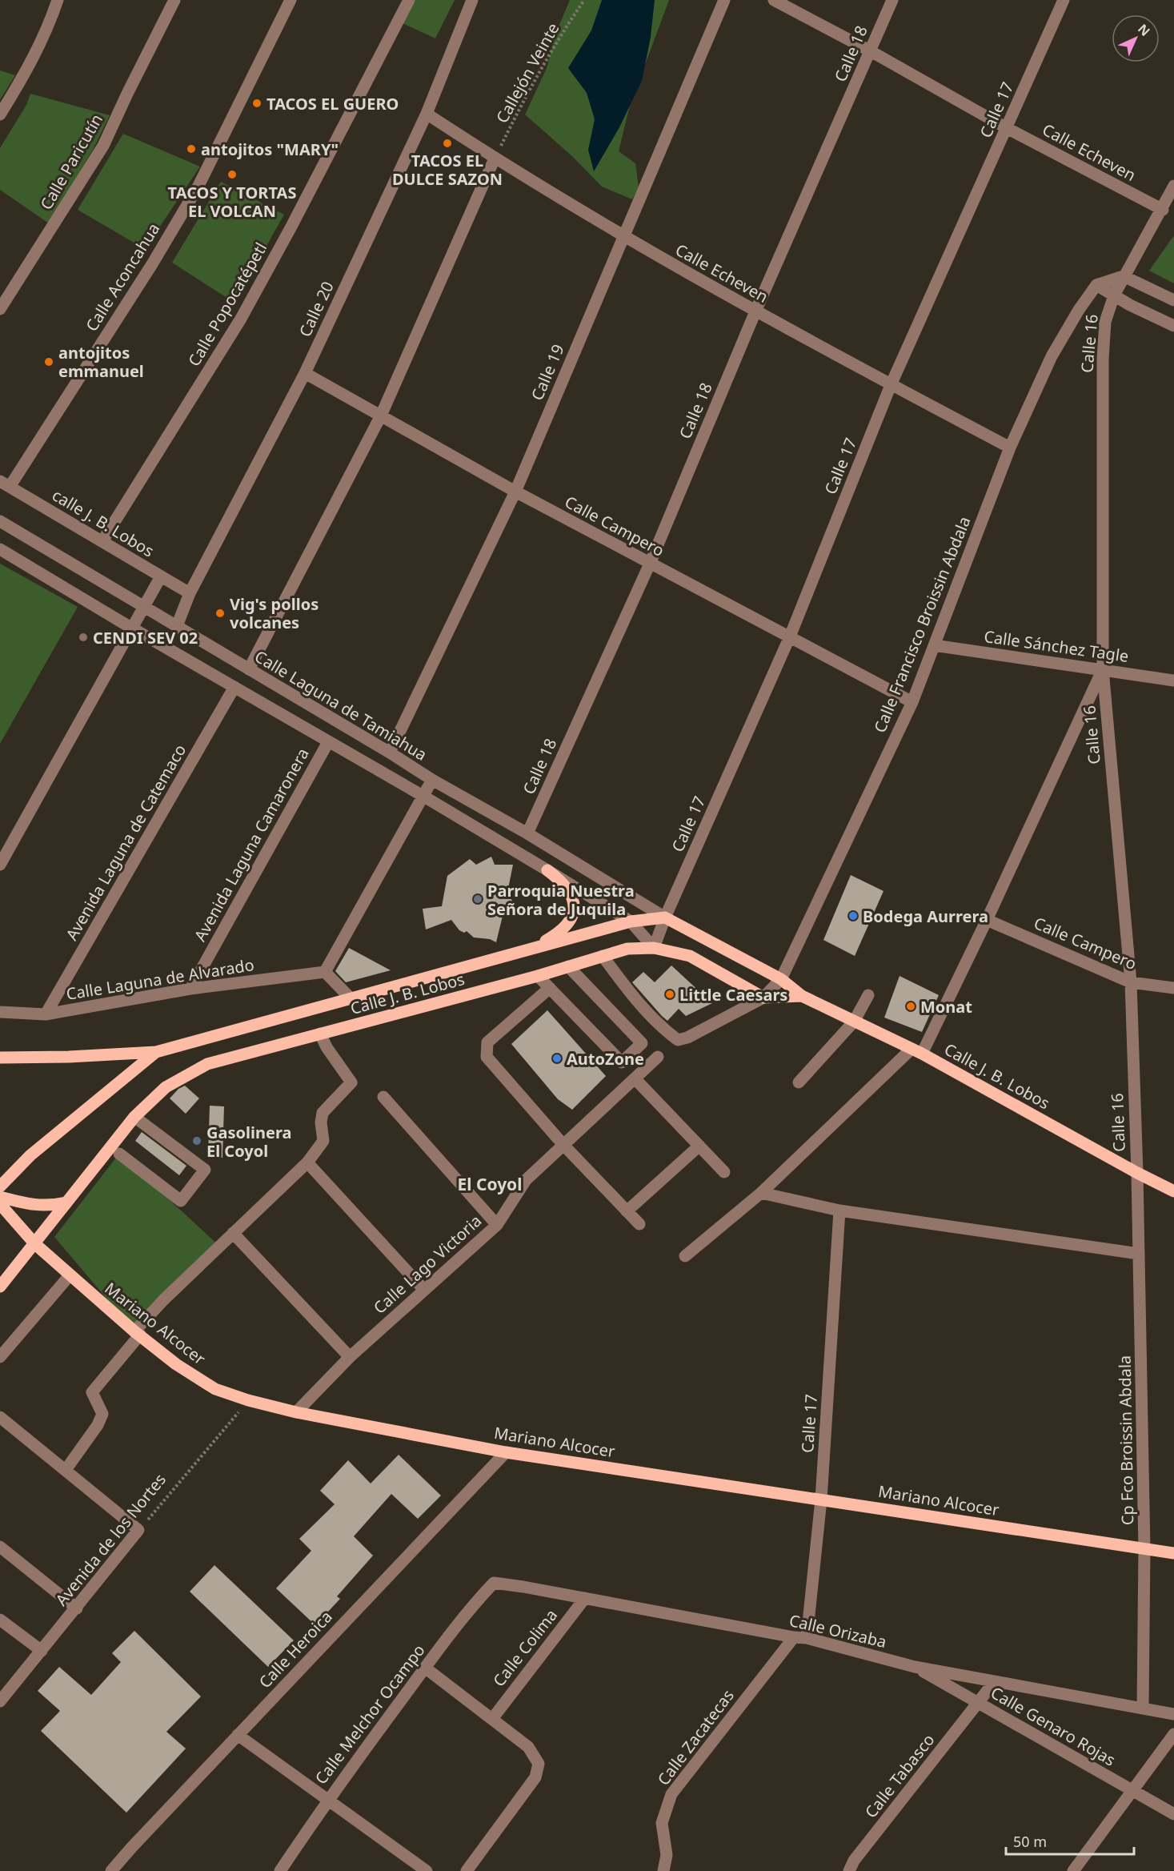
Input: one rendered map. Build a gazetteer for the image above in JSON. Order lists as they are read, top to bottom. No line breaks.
{"streets":{"main road":["Calle J. B. Lobos","Mariano Alcocer"],"street":["Calle 18","Calle 17","Calle Echeven","Calle Paricutín","Calle Aconcahua","Calle Popocatépetl","Calle 20","Calle 16","Calle 19","calle J. B. Lobos","Calle Campero","Calle Francisco Broissin Abdala","Calle Sánchez Tagle","Calle Laguna de Tamiahua","Avenida Laguna de Catemaco","Avenida Laguna Camaronera","Calle Laguna de Alvarado","Calle Lago Victoria","Cp Fco Broissin Abdala","Avenida de los Nortes","Calle Orizaba","Calle Colima","Calle Heroica","Calle Melchor Ocampo","Calle Genaro Rojas","Calle Zacatecas","Calle Tabasco"],"path":["Callejón Veinte"]},"crossings":[["Calle 18","Calle Echeven"],["Calle 18","Calle Campero"],["Calle 18","Calle Laguna de Tamiahua"],["Callejón Veinte","Calle Echeven"],["Calle 17","Calle Echeven"],["Calle 17","Calle Campero"],["Calle 17","Calle Laguna de Tamiahua"],["Calle 17","Calle J. B. Lobos"],["Calle 17","Mariano Alcocer"],["Calle 17","Calle Orizaba"],["Calle Echeven","Calle 20"],["Calle Echeven","Calle 19"],["Calle Echeven","Calle Francisco Broissin Abdala"],["Calle Aconcahua","calle J. B. Lobos"],["Calle Popocatépetl","calle J. B. Lobos"],["Calle 20","calle J. B. Lobos"],["Calle 20","Calle Campero"],["Calle 20","Calle Laguna de Tamiahua"],["Calle 16","Calle Campero"],["Calle 16","Calle Sánchez Tagle"],["Calle 16","Calle J. B. Lobos"],["Calle 16","Cp Fco Broissin Abdala"],["Calle 19","Calle Campero"],["Calle 19","Calle Laguna de Tamiahua"],["Calle Campero","Calle Francisco Broissin Abdala"],["Calle Francisco Broissin Abdala","Calle Sánchez Tagle"],["Calle Francisco Broissin Abdala","Calle J. B. Lobos"],["Calle Laguna de Tamiahua","Calle J. B. Lobos"],["Avenida Laguna de Catemaco","Calle Laguna de Alvarado"],["Avenida Laguna Camaronera","Calle Laguna de Alvarado"],["Calle J. B. Lobos","Mariano Alcocer"],["Calle J. B. Lobos","Cp Fco Broissin Abdala"],["Calle Lago Victoria","Mariano Alcocer"],["Mariano Alcocer","Cp Fco Broissin Abdala"],["Mariano Alcocer","Avenida de los Nortes"],["Mariano Alcocer","Calle Heroica"],["Cp Fco Broissin Abdala","Calle Orizaba"],["Calle Orizaba","Calle Colima"],["Calle Orizaba","Calle Melchor Ocampo"],["Calle Orizaba","Calle Genaro Rojas"],["Calle Orizaba","Calle Zacatecas"],["Calle Orizaba","Calle Tabasco"],["Calle Genaro Rojas","Calle Tabasco"]],"districts":["El Coyol"],"places":["TACOS EL GUERO","TACOS EL DULCE SAZON","antojitos \"MARY\"","TACOS Y TORTAS EL VOLCAN","antojitos emmanuel","Vig's pollos volcanes","CENDI SEV 02","Parroquia Nuestra Señora de Juquila","Bodega Aurrera","Little Caesars","Monat","AutoZone","Gasolinera El Coyol"],"scale_bar":"50 m","north":"top right"}
